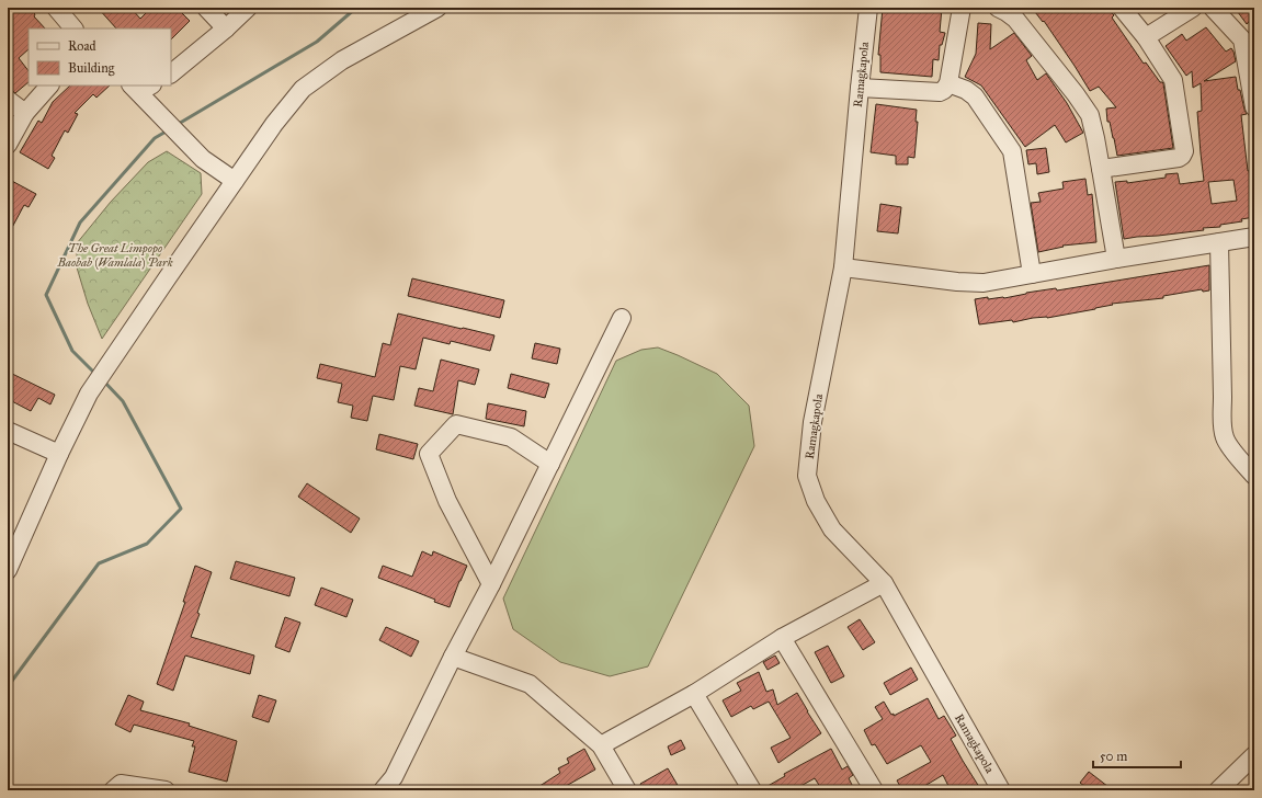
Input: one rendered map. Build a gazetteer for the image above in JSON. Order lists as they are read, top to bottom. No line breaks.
{"streets":{"street":["Ramagkapola"]},"parks":["The Great Limpopo Baobab (Wamlala) Park"],"legend":["Road","Building"],"scale_bar":"50 m"}
